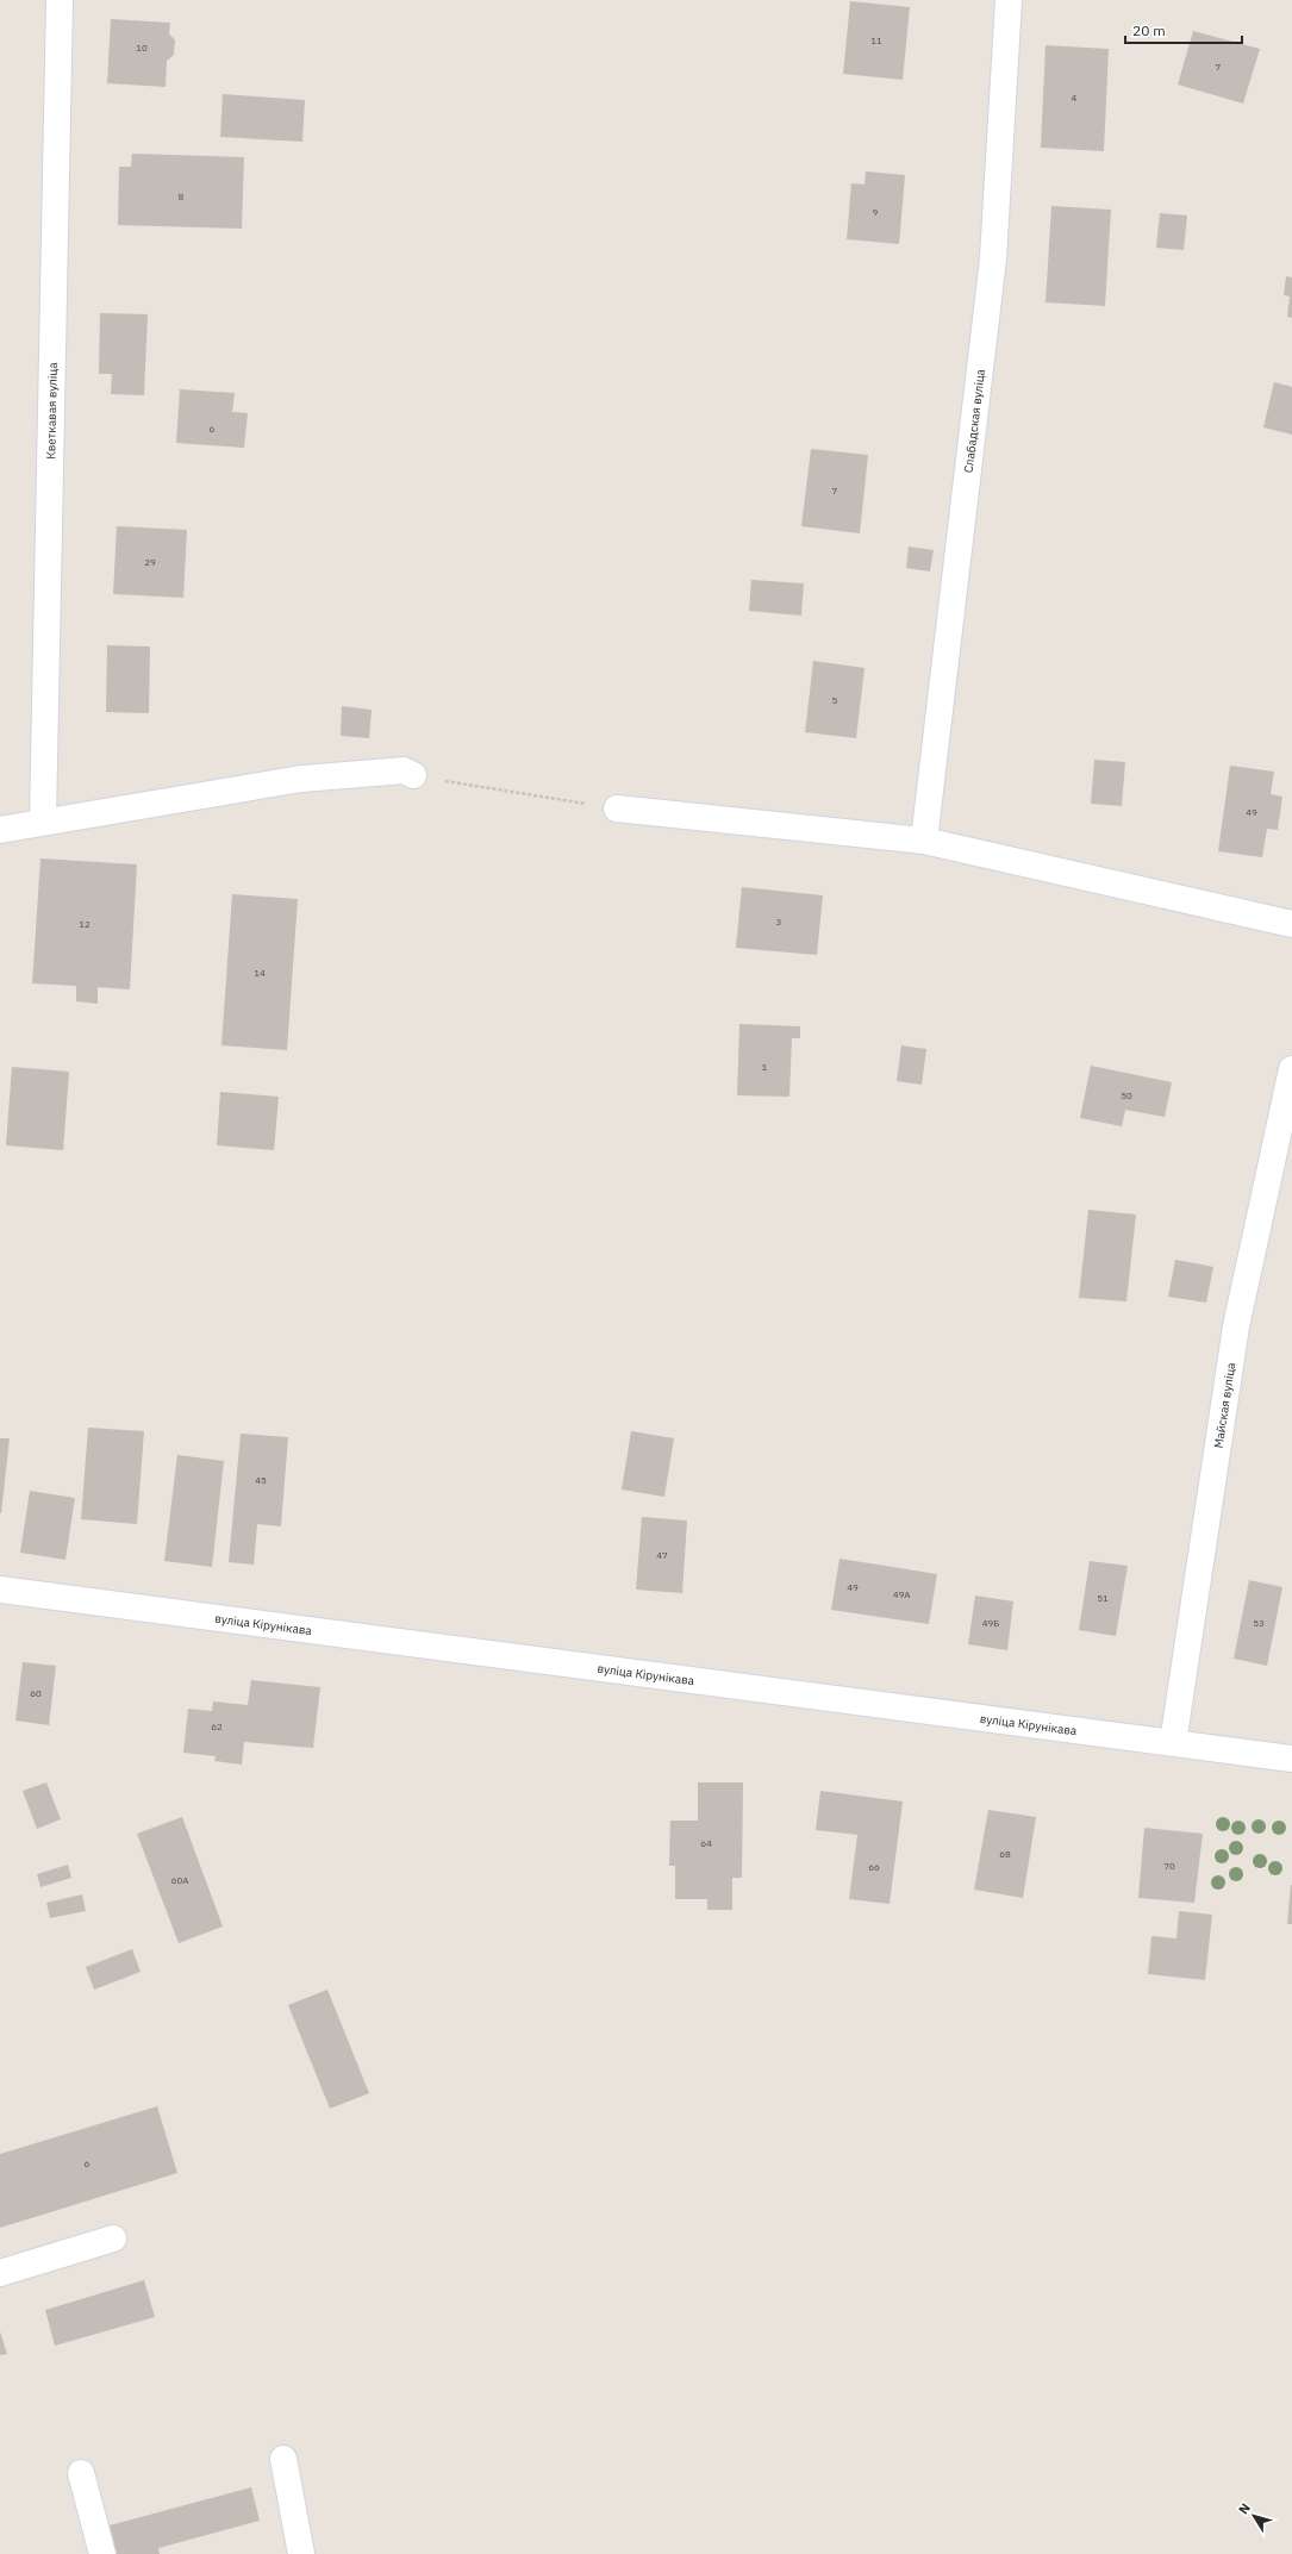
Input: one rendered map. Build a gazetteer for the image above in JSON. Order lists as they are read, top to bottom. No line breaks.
{"streets":{"street":["Кветкавая вуліца","Слабадская вуліца","Майская вуліца","вуліца Кірунікава"]},"crossings":[["Майская вуліца","вуліца Кірунікава"]],"house_numbers":["11","10","7","4","8","9","6","7","29","5","49","3","12","14","1","50","45","47","49","49А","51","49Б","53","60","62","64","68","70","66","60А","6"],"scale_bar":"20 m","north":"top left"}
